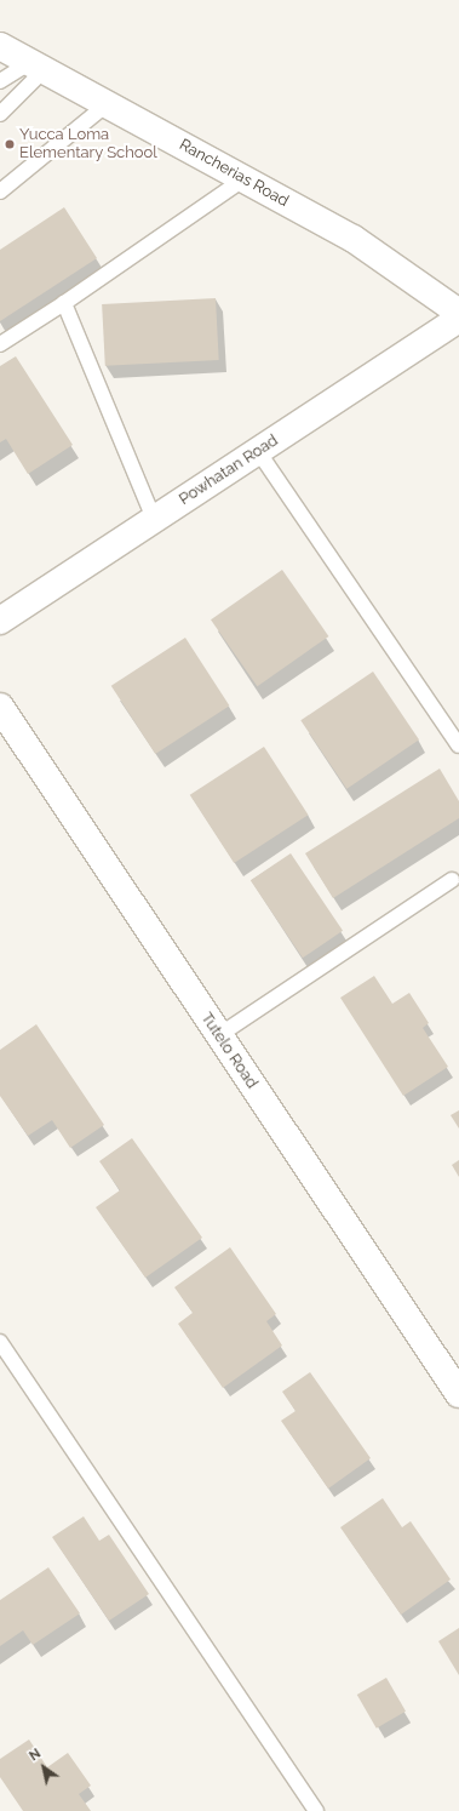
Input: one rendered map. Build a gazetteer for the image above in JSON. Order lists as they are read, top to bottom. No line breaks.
{"streets":{"street":["Rancherias Road","Powhatan Road","Tutelo Road"]},"places":["Yucca Loma Elementary School"],"north":"top left"}
